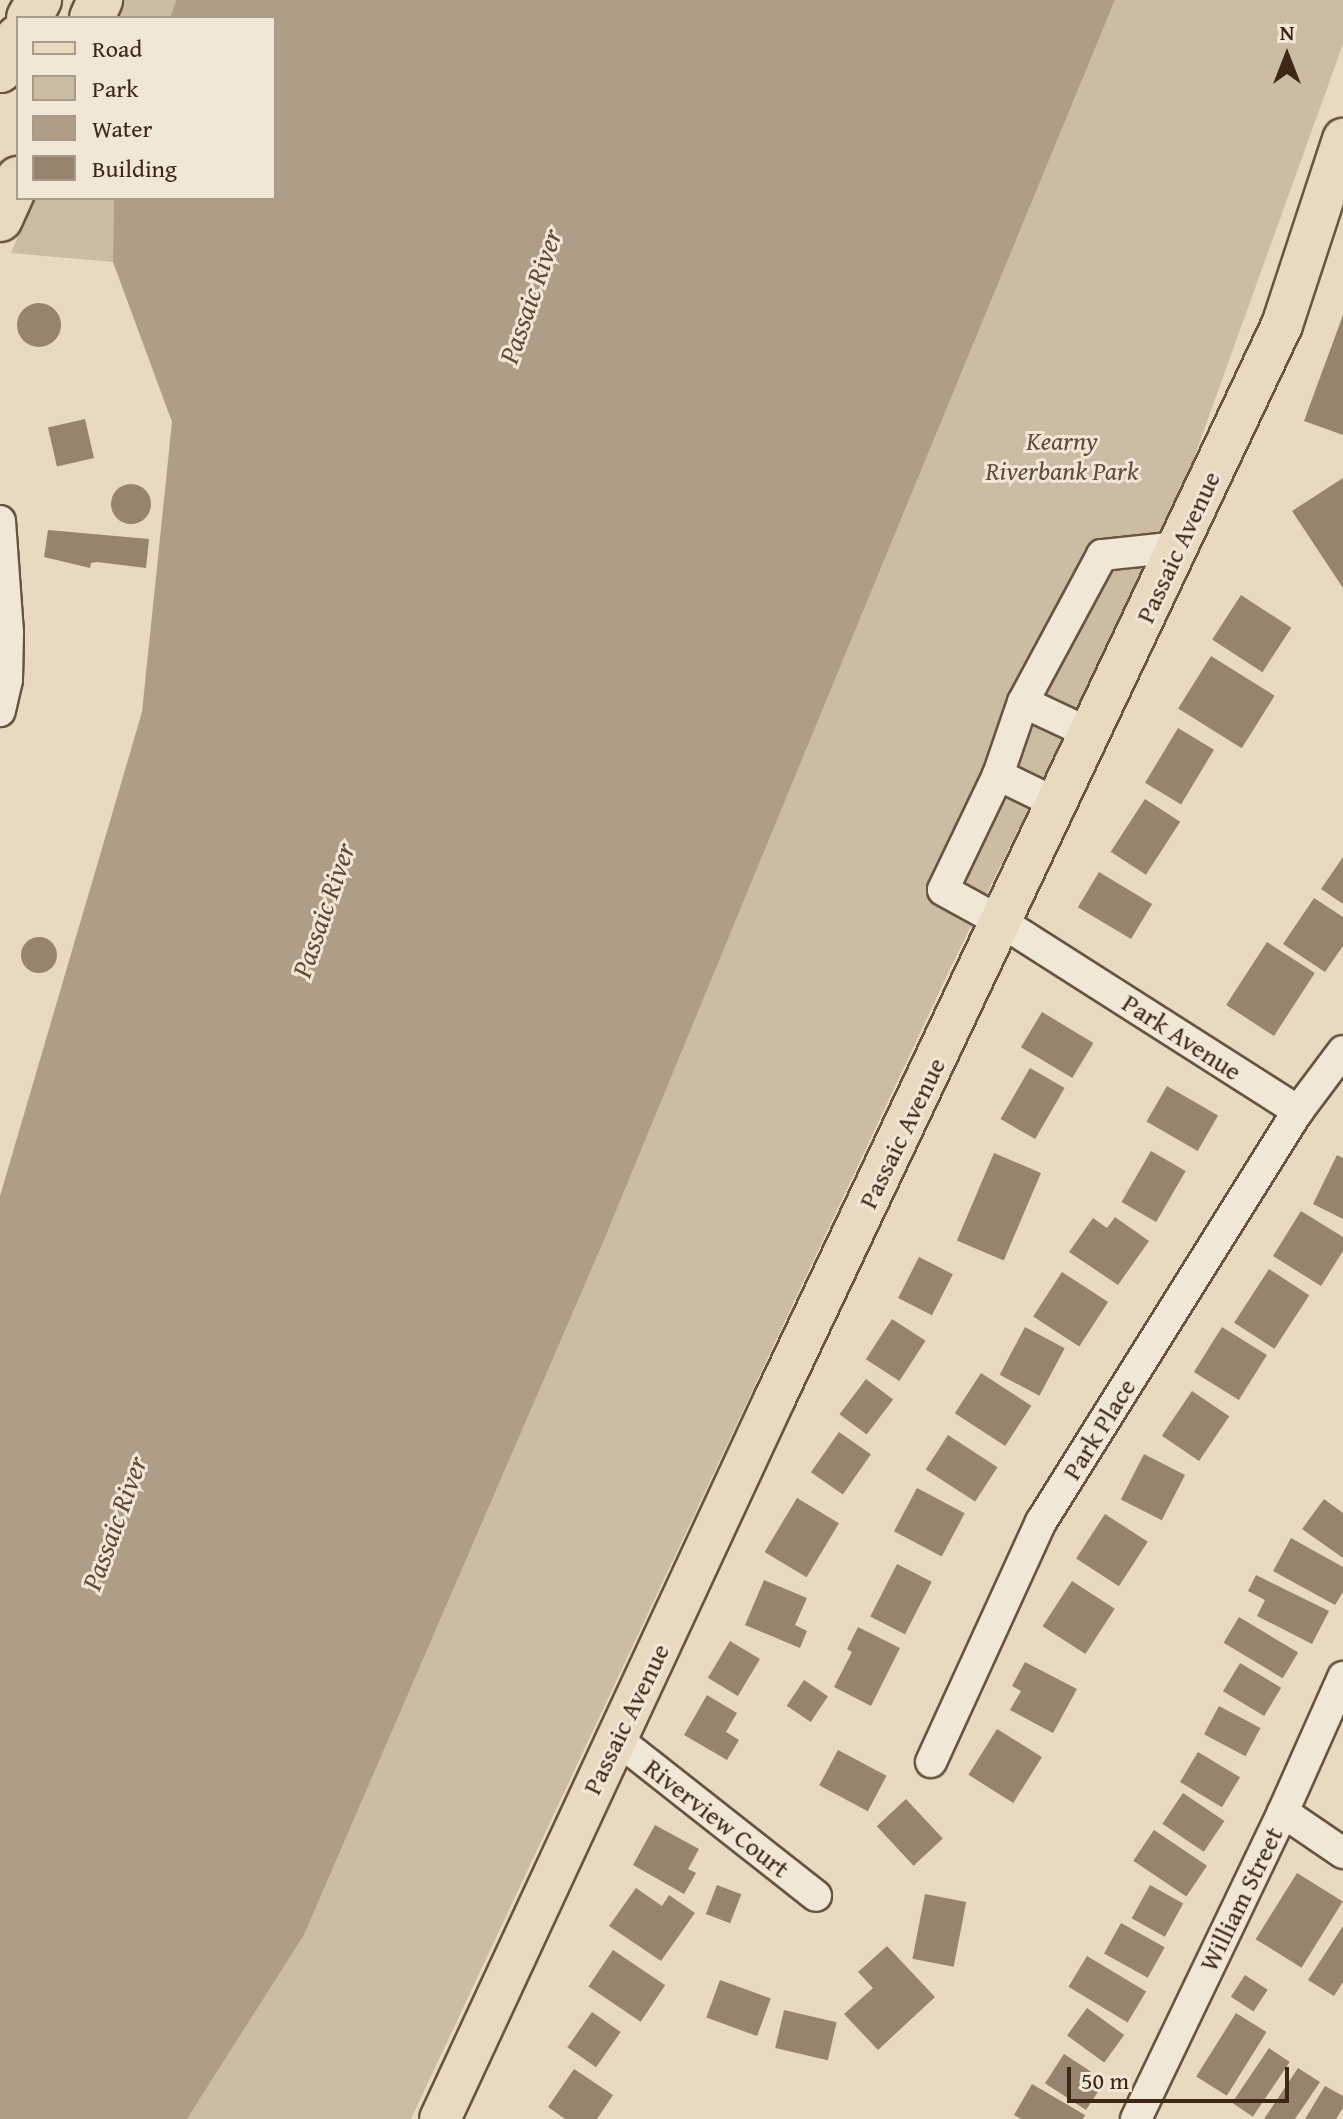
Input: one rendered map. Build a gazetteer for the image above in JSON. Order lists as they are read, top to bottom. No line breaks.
{"streets":{"main road":["Passaic Avenue"],"street":["Park Avenue","Park Place","Riverview Court","William Street"]},"crossings":[["Passaic Avenue","Park Avenue"],["Passaic Avenue","Riverview Court"],["Park Avenue","Park Place"]],"water":["Passaic River"],"parks":["Kearny Riverbank Park"],"legend":["Road","Park","Water","Building"],"scale_bar":"50 m","north":"top"}
